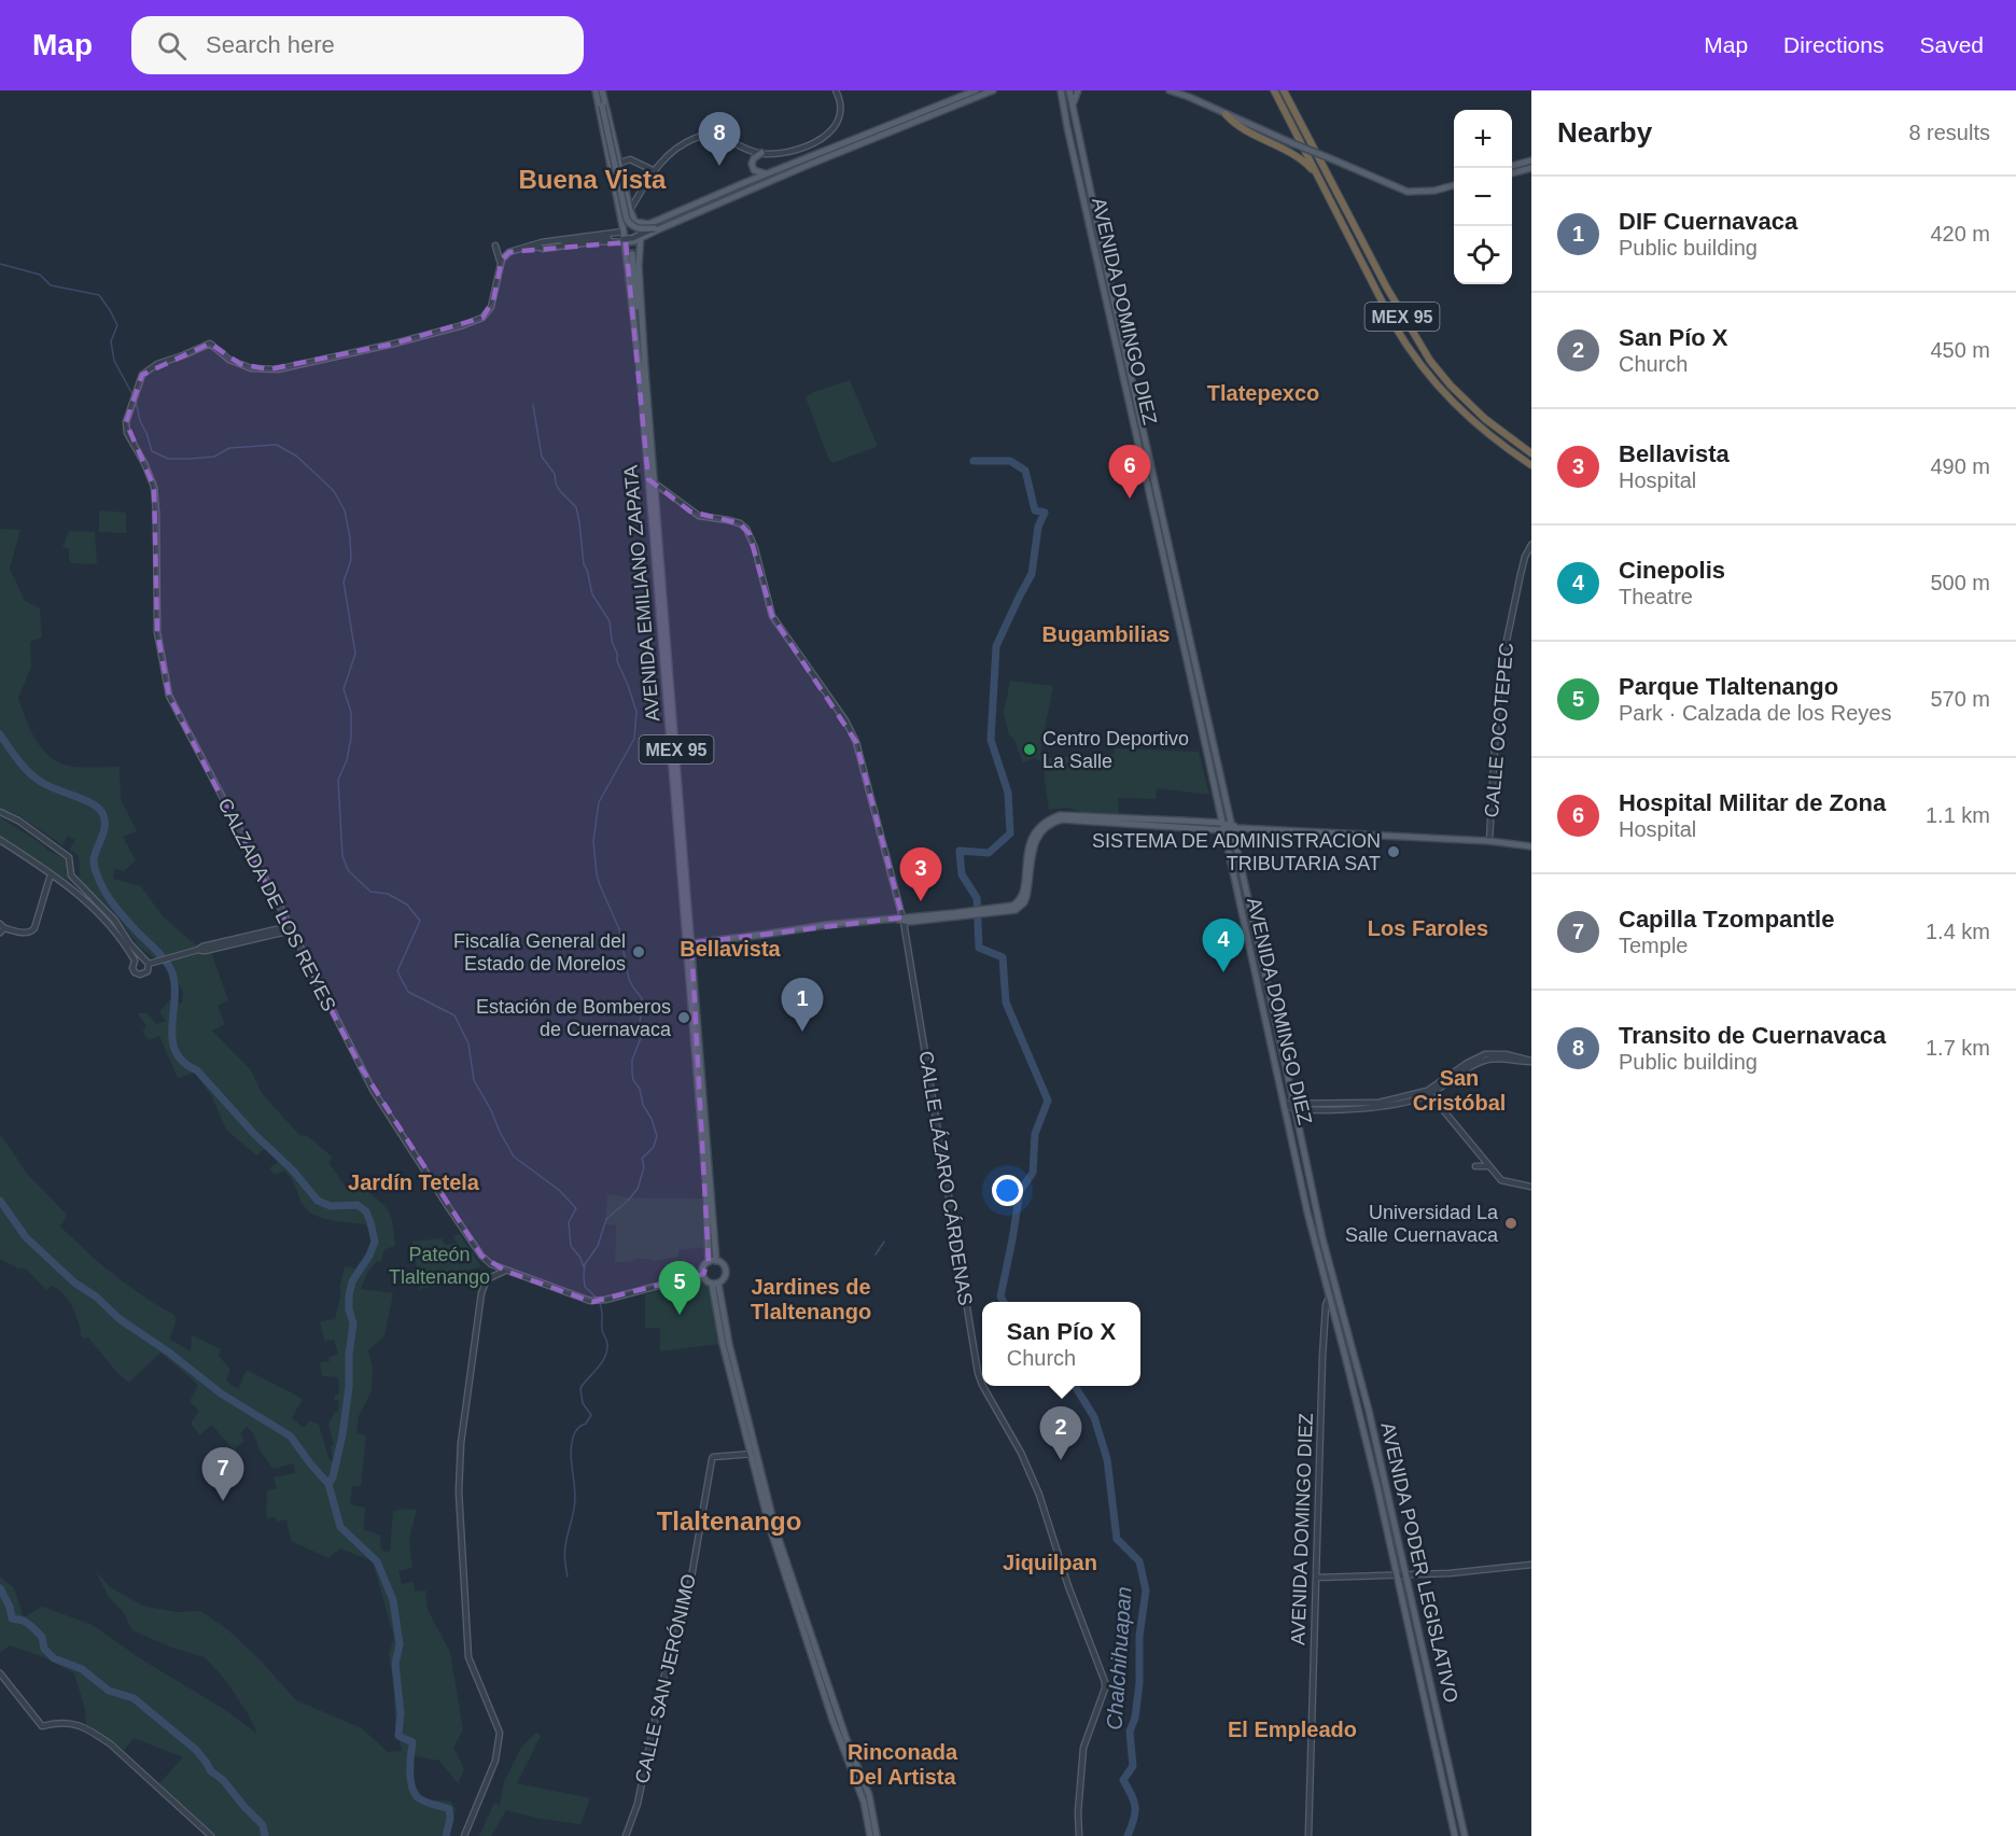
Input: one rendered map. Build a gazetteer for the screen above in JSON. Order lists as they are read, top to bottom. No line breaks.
{"streets":{"highway":["MEX 95"],"main road":["AVENIDA DOMINGO DIEZ","AVENIDA EMILIANO ZAPATA","AVENIDA PODER LEGISLATIVO"],"street":["CALLE OCOTEPEC","CALZADA DE LOS REYES","CALLE LÁZARO CÁRDENAS","CALLE SAN JERÓNIMO"]},"crossings":[["AVENIDA DOMINGO DIEZ","AVENIDA PODER LEGISLATIVO"],["MEX 95","AVENIDA EMILIANO ZAPATA"],["AVENIDA EMILIANO ZAPATA","CALZADA DE LOS REYES"],["AVENIDA EMILIANO ZAPATA","CALLE LÁZARO CÁRDENAS"]],"districts":["Buena Vista","Tlatepexco","Bugambilias","Los Faroles","Bellavista","San Cristóbal","Jardín Tetela","Jardines de Tlaltenango","Tlaltenango","Jiquilpan","El Empleado","Rinconada Del Artista"],"water":["Chalchihuapan"],"parks":["Pateón Tlaltenango"],"places":["Centro Deportivo La Salle","SISTEMA DE ADMINISTRACION TRIBUTARIA SAT","Fiscalía General del Estado de Morelos","Estación de Bomberos de Cuernavaca","Universidad La Salle Cuernavaca"],"page":{"header":"Map","search":"Search here","nav":["Map","Directions","Saved"],"heading":["Nearby","8 results"],"map_buttons":["+","−"],"pins":["8","6","3","4","1","5","2","7"],"list":[{"mark":"1","name":"DIF Cuernavaca","note":"Public building","value":"420 m"},{"mark":"2","name":"San Pío X","note":"Church","value":"450 m"},{"mark":"3","name":"Bellavista","note":"Hospital","value":"490 m"},{"mark":"4","name":"Cinepolis","note":"Theatre","value":"500 m"},{"mark":"5","name":"Parque Tlaltenango","note":"Park · Calzada de los Reyes","value":"570 m"},{"mark":"6","name":"Hospital Militar de Zona","note":"Hospital","value":"1.1 km"},{"mark":"7","name":"Capilla Tzompantle","note":"Temple","value":"1.4 km"},{"mark":"8","name":"Transito de Cuernavaca","note":"Public building","value":"1.7 km"}],"popup":["San Pío X","Church"]}}
